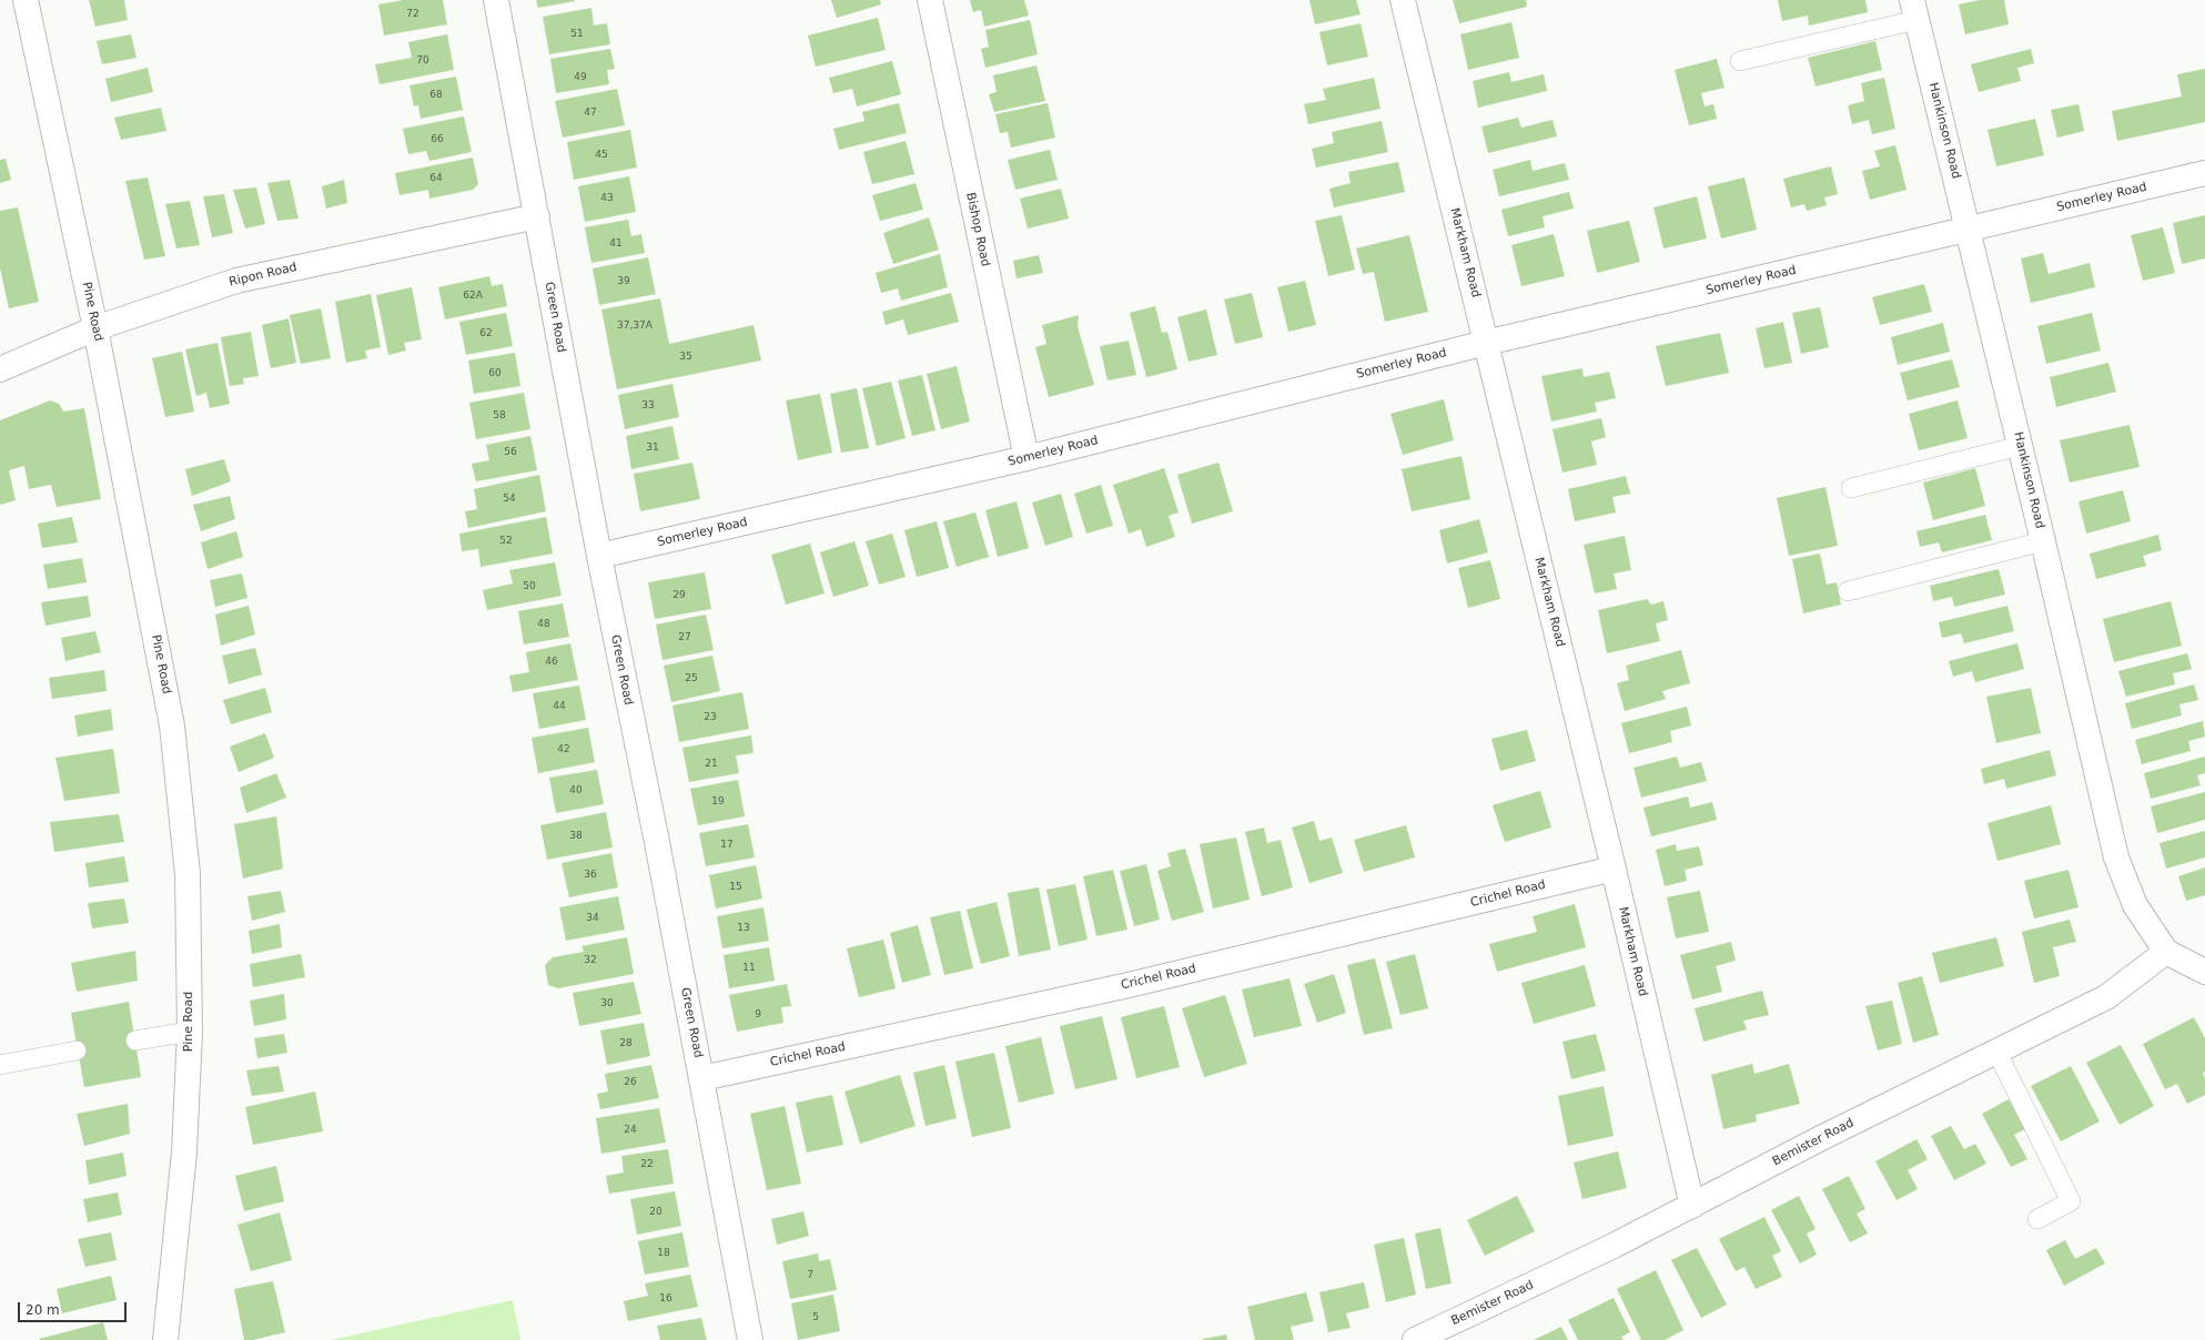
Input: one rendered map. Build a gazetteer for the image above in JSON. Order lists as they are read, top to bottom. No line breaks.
{"streets":{"street":["Hankinson Road","Somerley Road","Bishop Road","Markham Road","Ripon Road","Pine Road","Green Road","Crichel Road","Bemister Road"]},"crossings":[["Hankinson Road","Somerley Road"],["Hankinson Road","Bemister Road"],["Somerley Road","Bishop Road"],["Somerley Road","Markham Road"],["Somerley Road","Green Road"],["Markham Road","Crichel Road"],["Markham Road","Bemister Road"],["Ripon Road","Pine Road"],["Ripon Road","Green Road"],["Green Road","Crichel Road"]],"house_numbers":["72","51","70","49","68","47","66","45","64","43","41","39","62A","37,37A","62","35","60","33","58","31","56","54","52","50","29","48","27","46","25","44","23","42","21","40","19","38","17","36","15","34","13","32","11","30","9","28","26","24","22","20","18","7","16","5"],"scale_bar":"20 m"}
